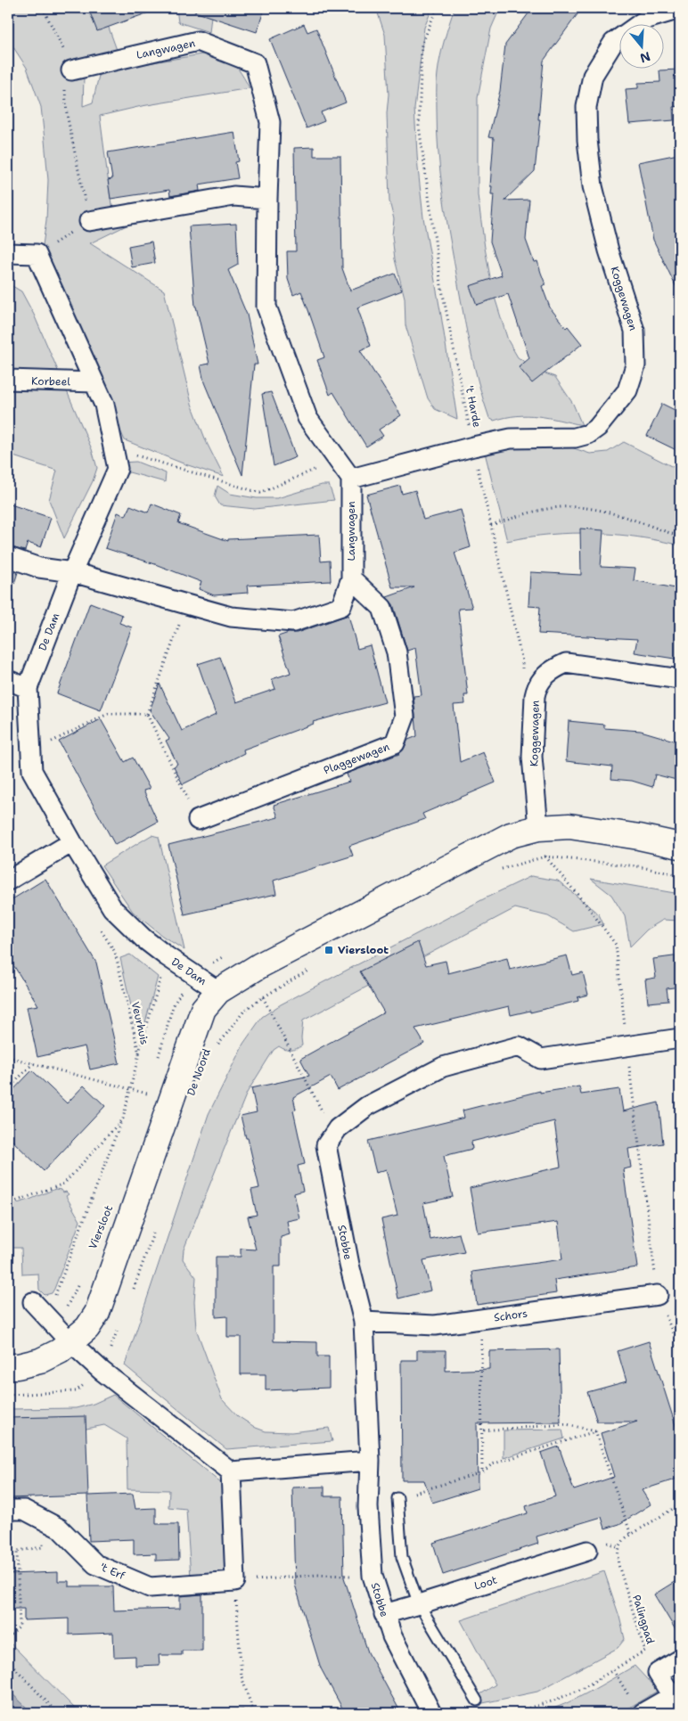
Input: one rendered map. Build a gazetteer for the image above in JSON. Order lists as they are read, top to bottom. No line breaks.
{"streets":{"street":["Langwagen","Koggewagen","Korbeel","De Dam","Plaggewagen","Stobbe","Schors","'t Erf","Loot"],"path":["'t Harde","Veurhuis","De Noord","Palingpad"]},"crossings":[["Langwagen","Koggewagen"],["Langwagen","De Dam"],["Langwagen","Plaggewagen"],["Koggewagen","'t Harde"],["Korbeel","De Dam"],["Stobbe","Schors"],["Stobbe","Loot"]],"places":{"transit":["Viersloot"]},"north":"bottom"}
